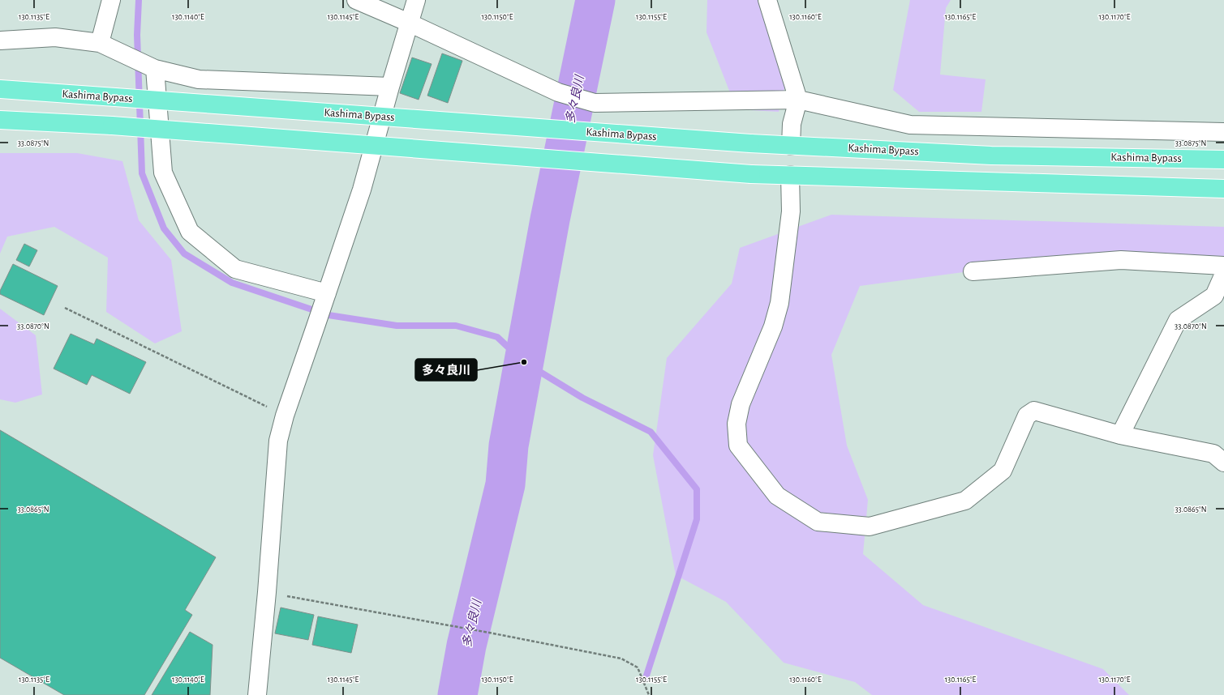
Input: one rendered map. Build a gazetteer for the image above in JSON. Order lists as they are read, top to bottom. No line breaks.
{"streets":{"highway":["Kashima Bypass"]},"water":["多々良川"],"places":["多々良川"],"coordinates":["130.1135°E","130.1140°E","130.1145°E","130.1150°E","130.1155°E","130.1160°E","130.1165°E","130.1170°E","33.0875°N","33.0870°N","33.0865°N"]}
